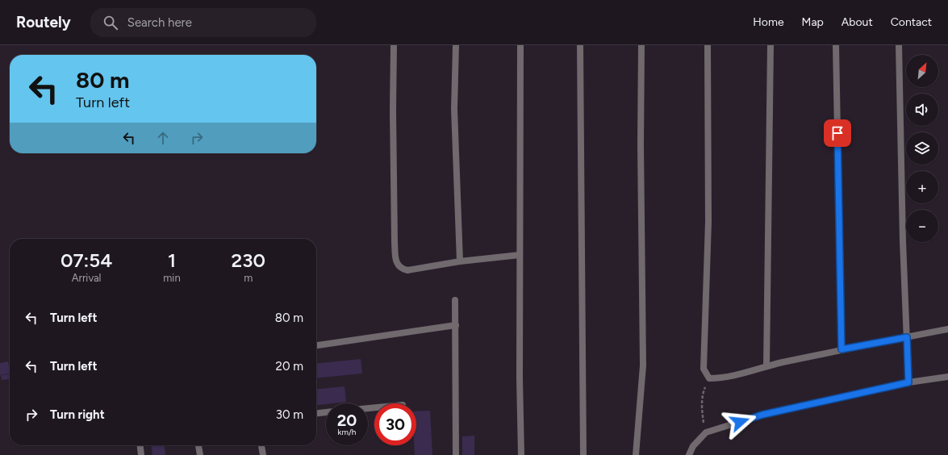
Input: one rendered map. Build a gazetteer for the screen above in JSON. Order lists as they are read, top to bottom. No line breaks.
{"north":"top right","page":{"header":"Routely","search":"Search here","nav":["Home","Map","About","Contact"],"map_buttons":["+","−"],"turn":["80 m","Turn left"],"eta":["07:54","Arrival","1","min","230","m"],"list":[{"name":"Turn left","value":"80 m"},{"name":"Turn left","value":"20 m"},{"name":"Turn right","value":"30 m"}],"speed":"20 km/h","limit":"30"}}
